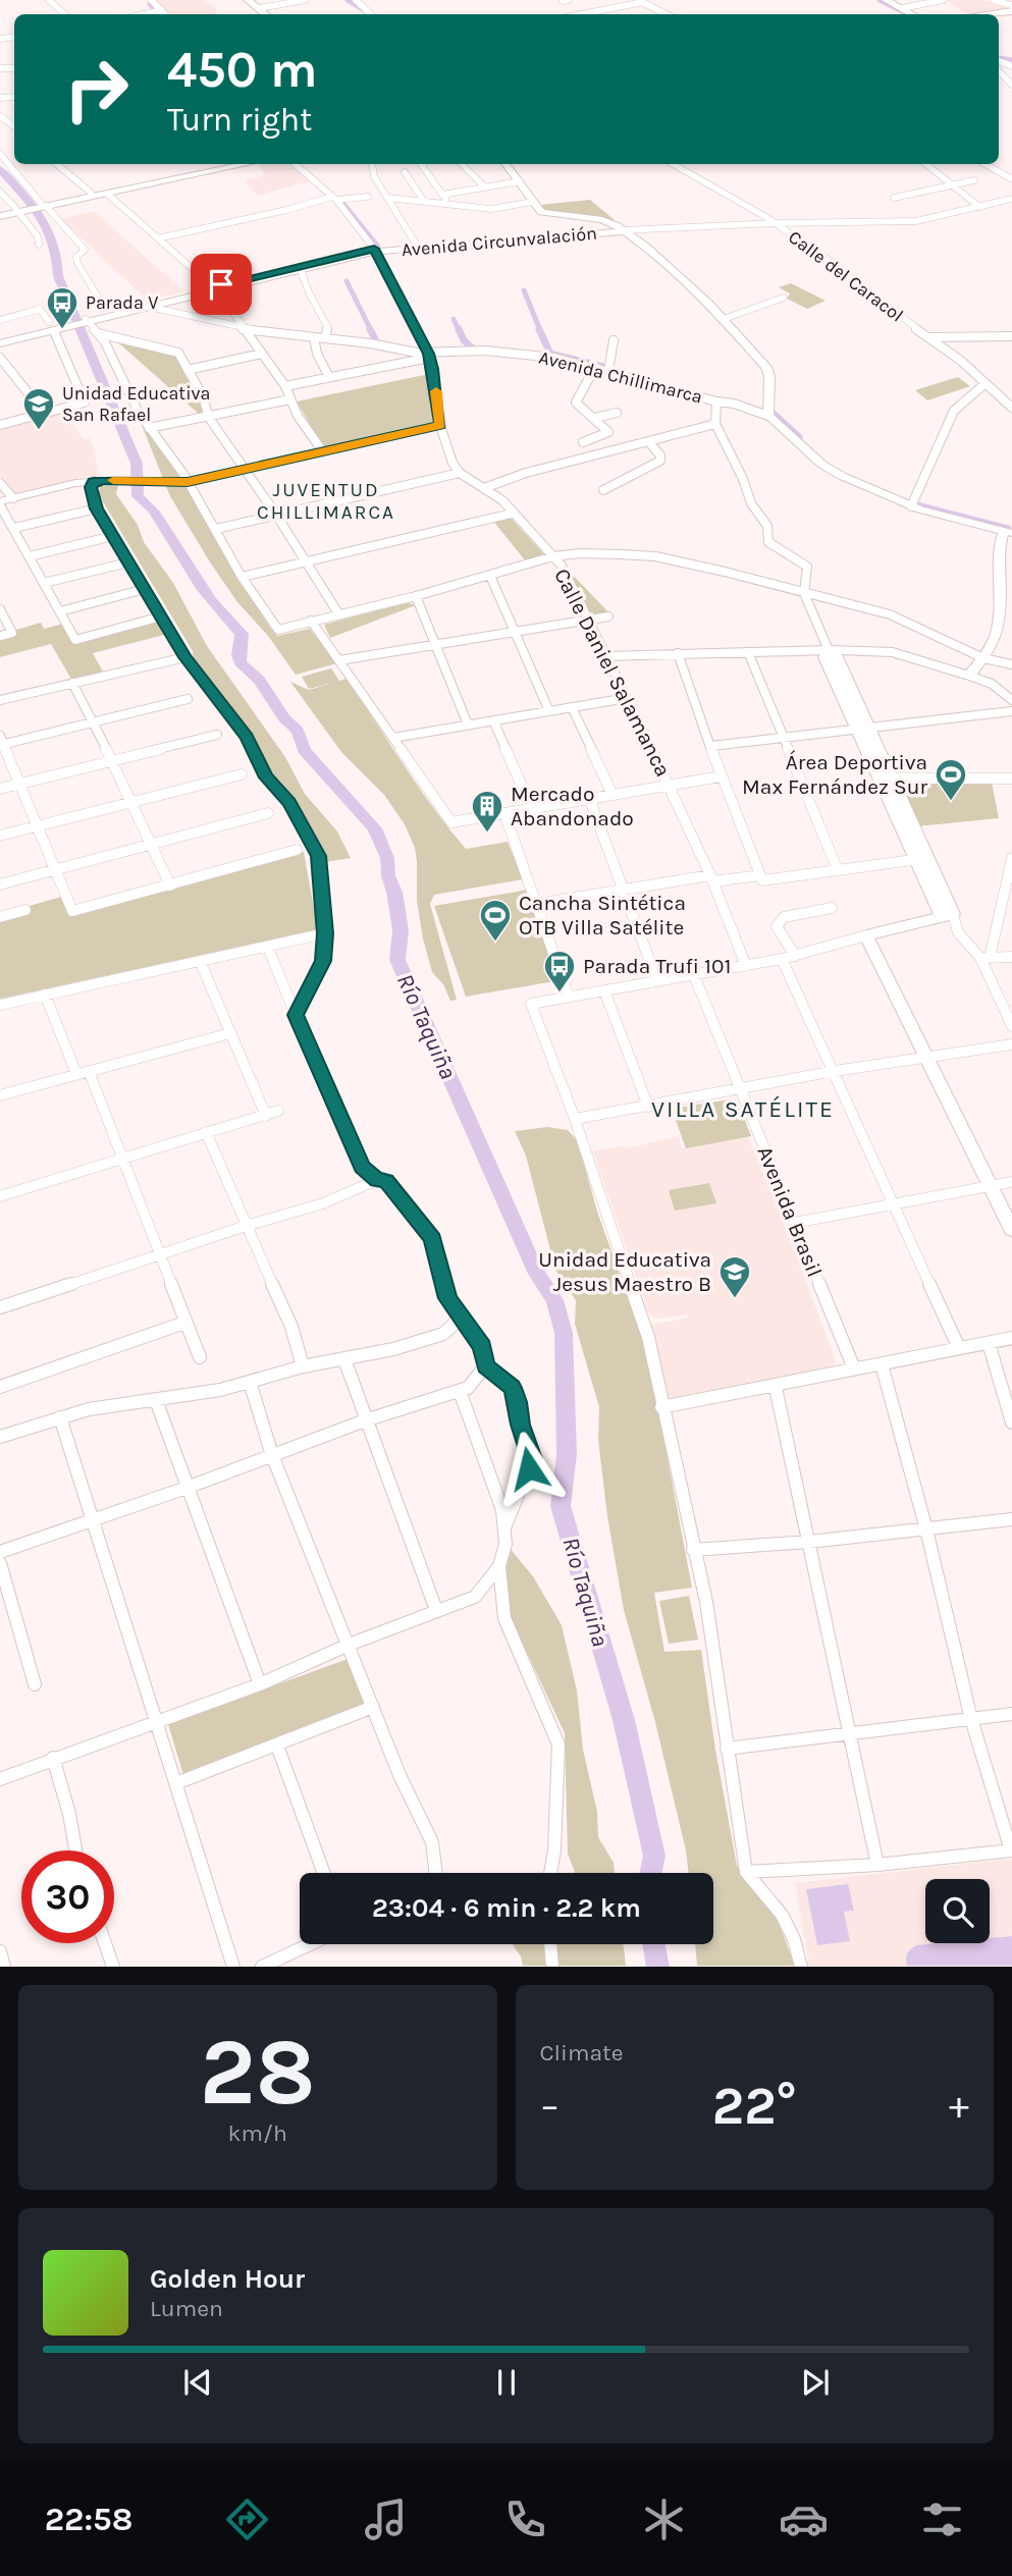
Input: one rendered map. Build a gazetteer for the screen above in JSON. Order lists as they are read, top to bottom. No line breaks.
{"streets":{"street":["Avenida Circunvalación","Calle del Caracol","Avenida Chillimarca","Calle Daniel Salamanca","Avenida Brasil"]},"crossings":[["Avenida Circunvalación","Calle del Caracol"]],"districts":["JUVENTUD CHILLIMARCA","VILLA SATÉLITE"],"water":["Río Taquiña"],"places":{"bus stop":["Parada V","Parada Trufi 101"],"school or university":["Unidad Educativa San Rafael","Unidad Educativa Jesus Maestro B"],"sports":["Área Deportiva Max Fernández Sur","Cancha Sintética OTB Villa Satélite"],"building":["Mercado Abandonado"]},"page":{"turn":["450 m","Turn right"],"limit":"30","trip":"23:04 · 6 min · 2.2 km","tile":[["28","km/h"],"Climate"],"heat":["−","22°","+"],"song":["Golden Hour","Lumen"],"tabs":"22:58"}}
